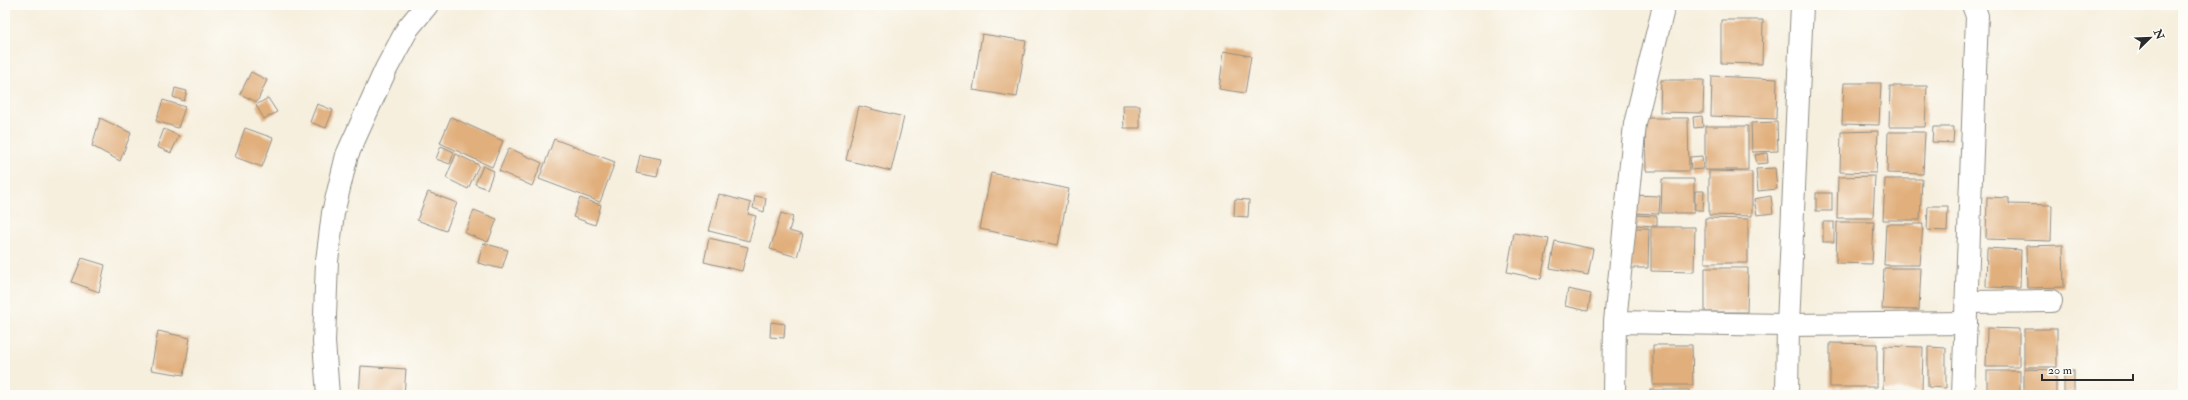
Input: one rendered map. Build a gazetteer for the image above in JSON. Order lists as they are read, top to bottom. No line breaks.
{"scale_bar":"20 m","north":"top right"}
